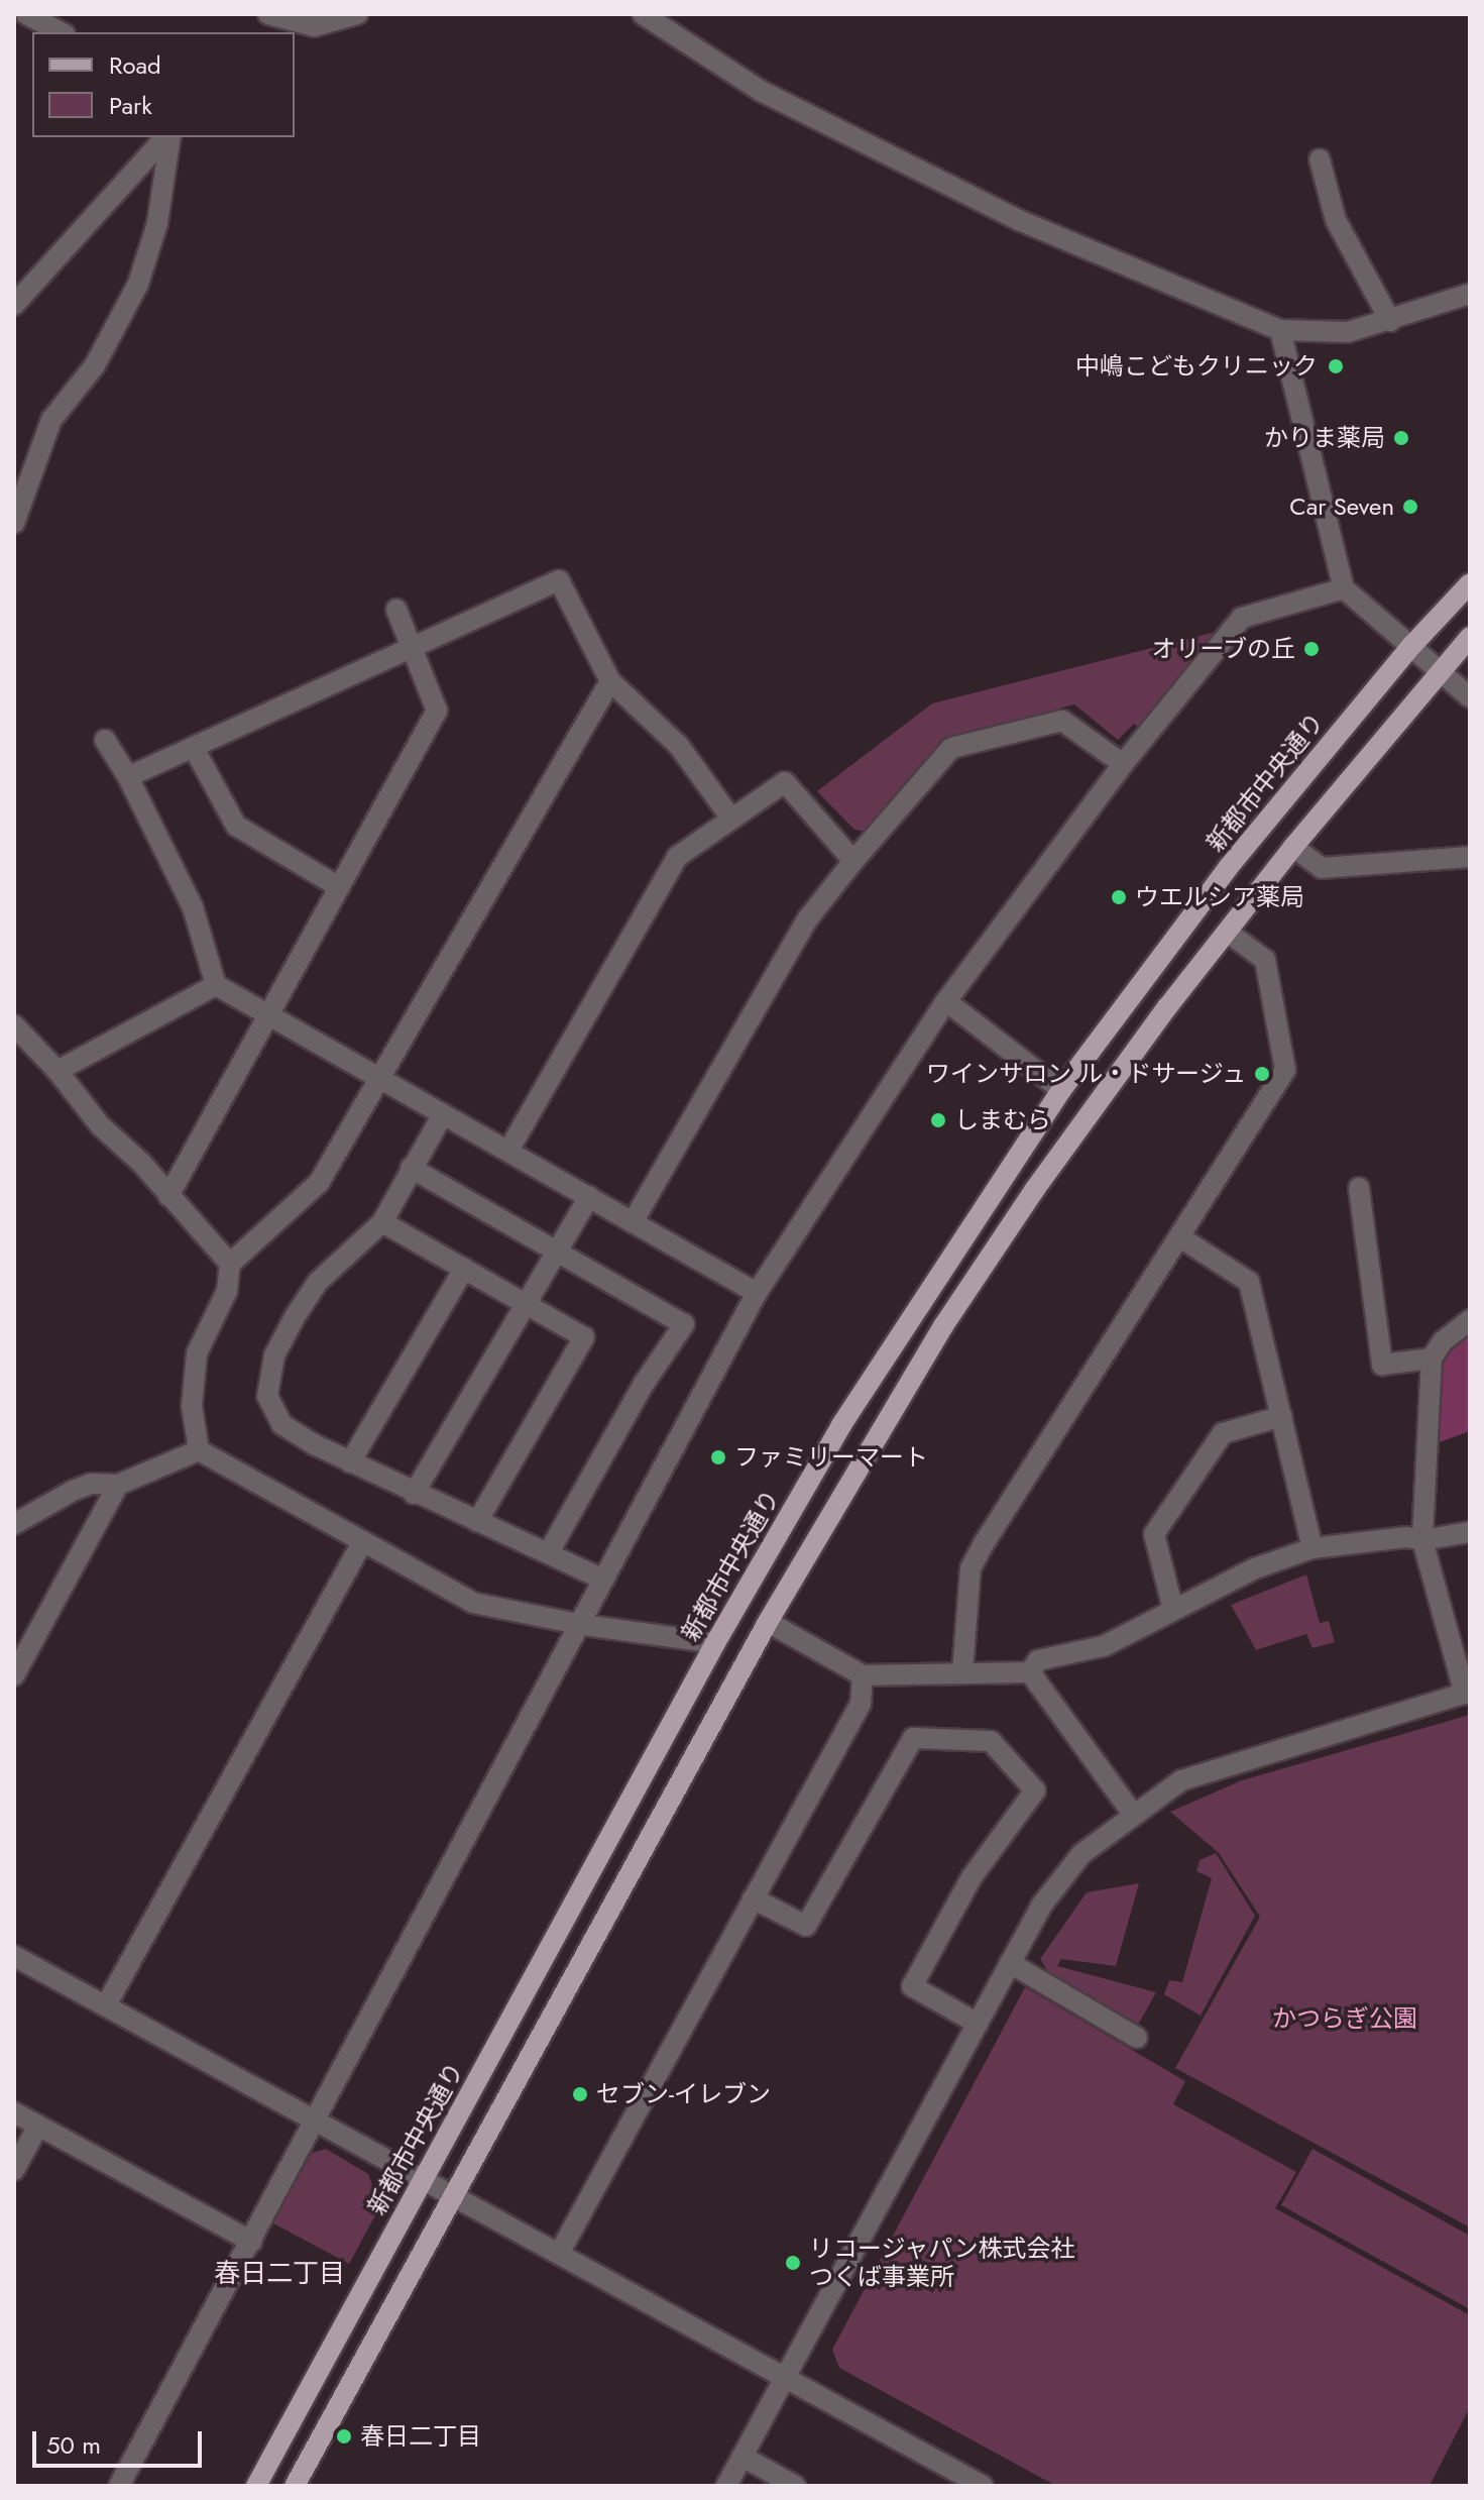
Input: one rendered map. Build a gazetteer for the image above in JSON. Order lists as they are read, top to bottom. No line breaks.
{"streets":{"main road":["新都市中央通り"]},"districts":["春日二丁目"],"parks":["かつらぎ公園"],"places":["中嶋こどもクリニック","かりま薬局","Car Seven","オリーブの丘","ウエルシア薬局","ワインサロン ル・ドサージュ","しまむら","ファミリーマート","セブン-イレブン","リコージャパン株式会社 つくば事業所","春日二丁目"],"legend":["Road","Park"],"scale_bar":"50 m"}
